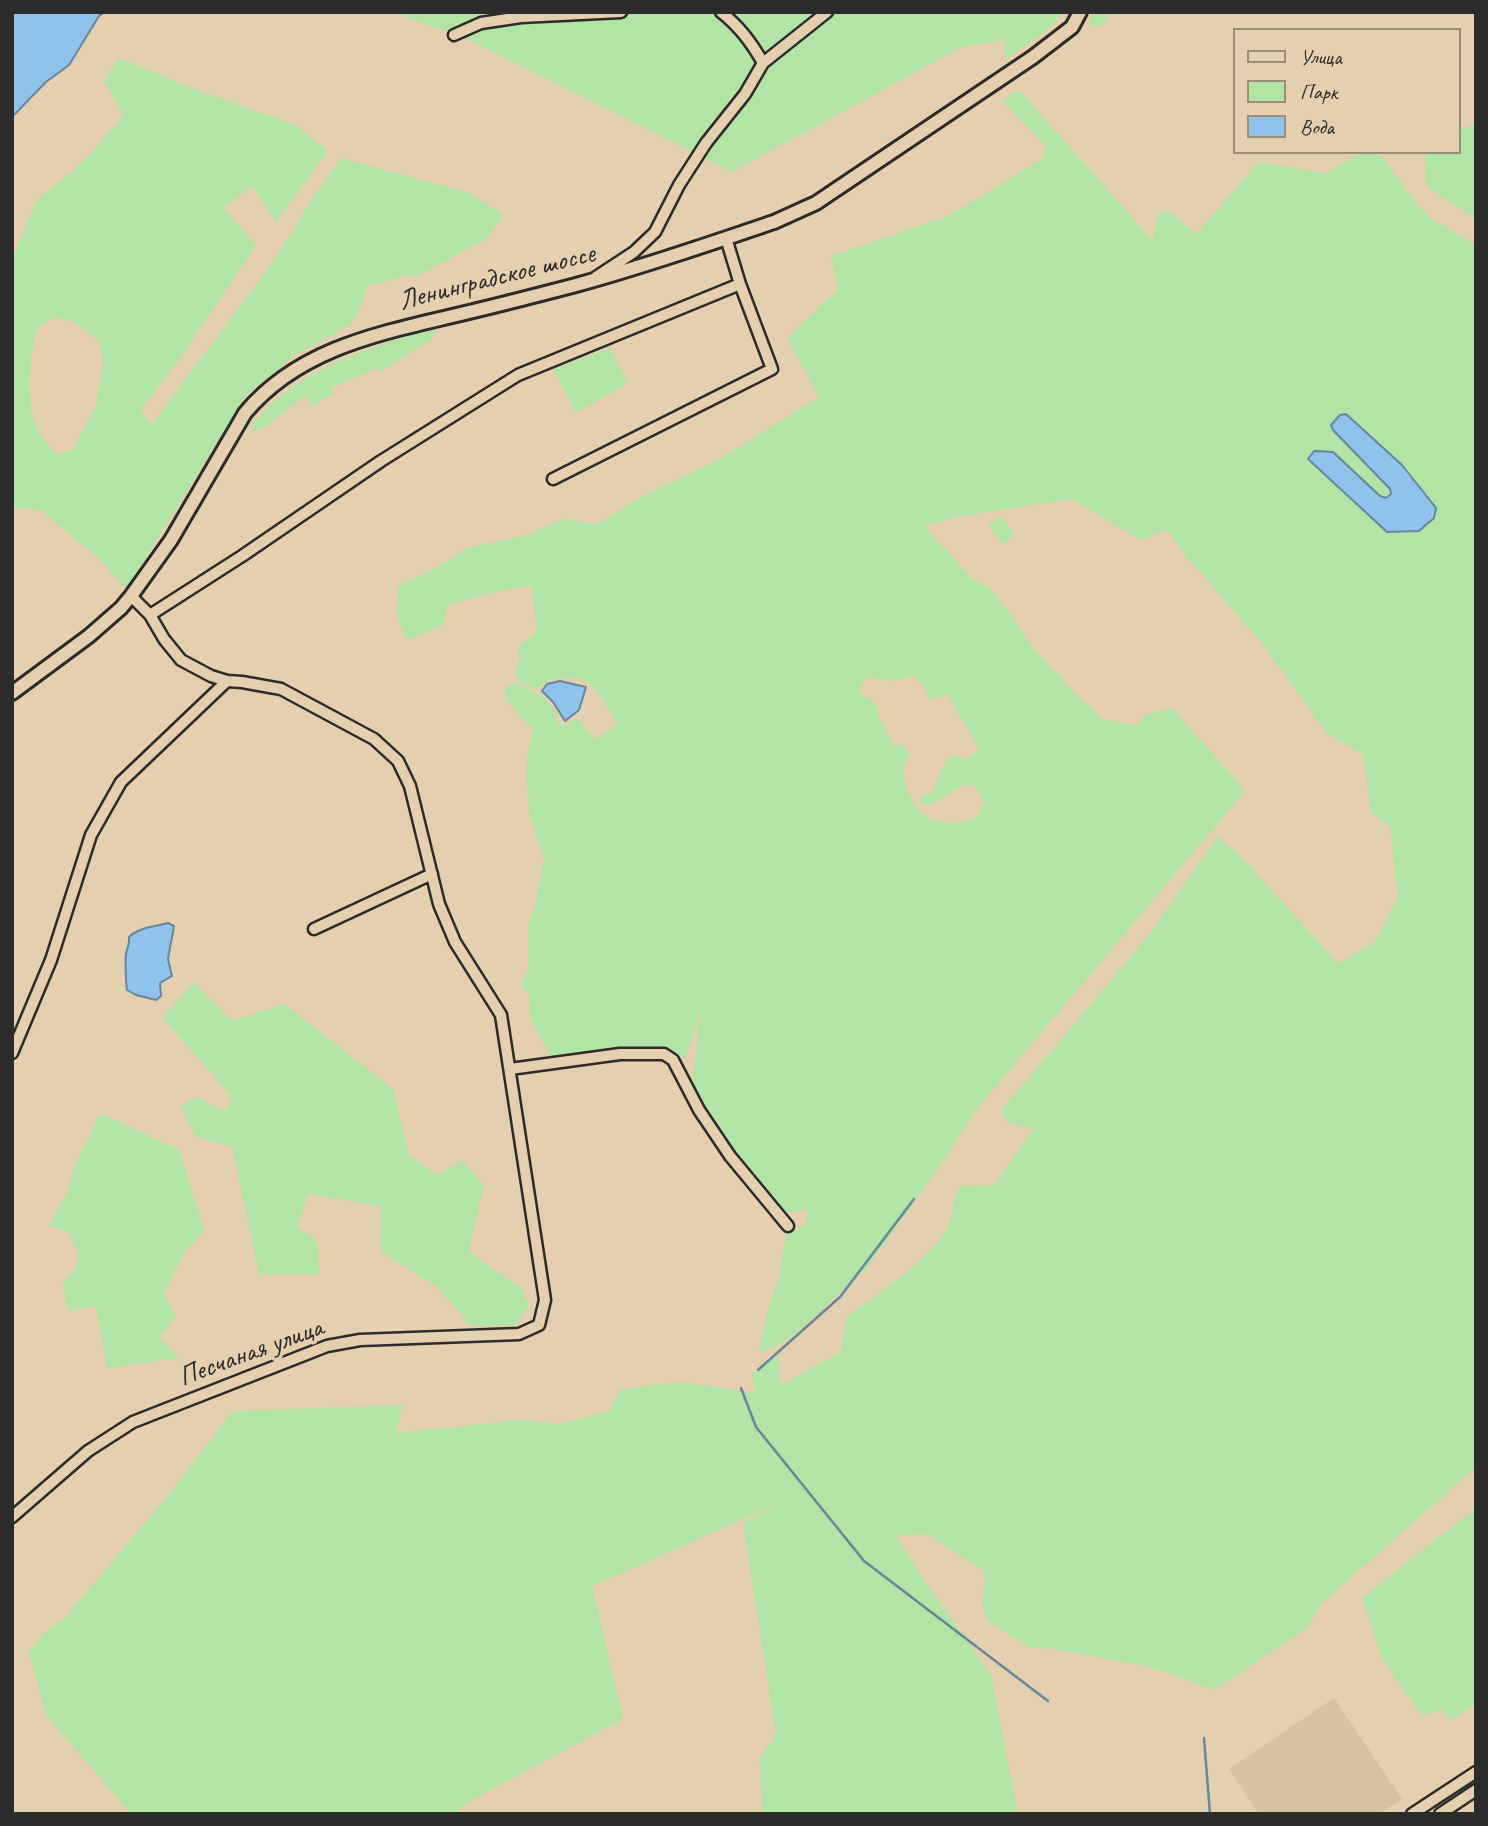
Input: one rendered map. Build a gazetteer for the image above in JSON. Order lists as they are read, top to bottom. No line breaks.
{"streets":{"main road":["Ленинградское шоссе"],"street":["Песчаная улица"]},"legend":["Улица","Парк","Вода"]}
